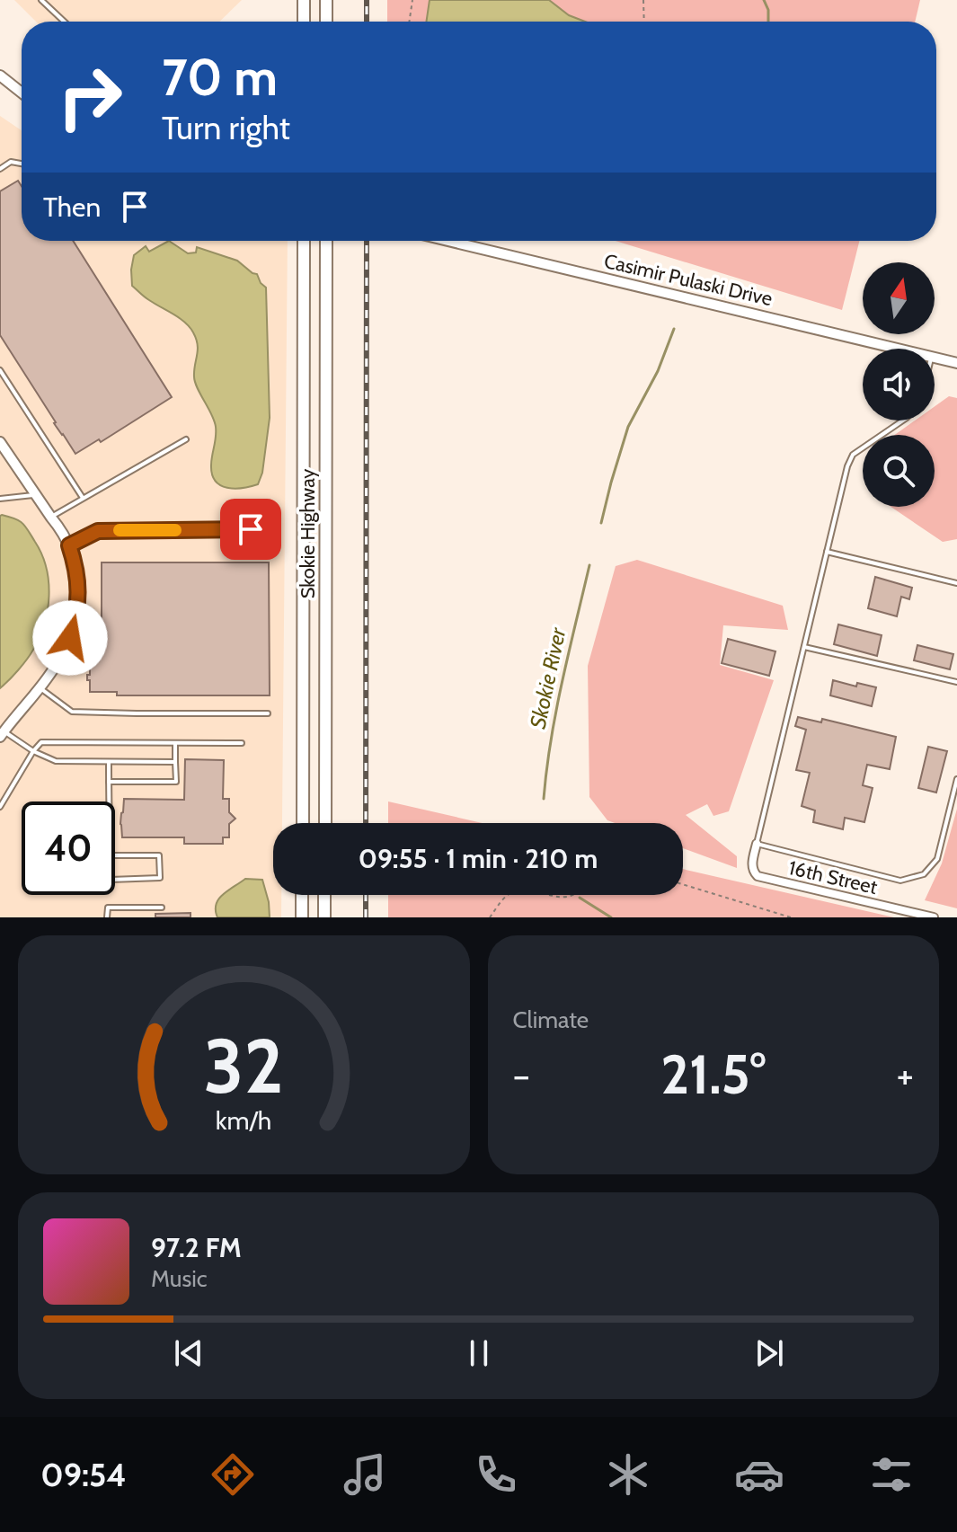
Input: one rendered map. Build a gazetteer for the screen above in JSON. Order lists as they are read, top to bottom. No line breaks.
{"streets":{"highway":["Skokie Highway"],"street":["Casimir Pulaski Drive","16th Street"]},"water":["Skokie River"],"north":"top","page":{"turn":["70 m","Turn right"],"then":"Then","limit":"40","trip":"09:55 · 1 min · 210 m","tile":"Climate","heat":["−","21.5°","+"],"song":["97.2 FM","Music"],"tabs":"09:54","gauge":["32","km/h"]}}
